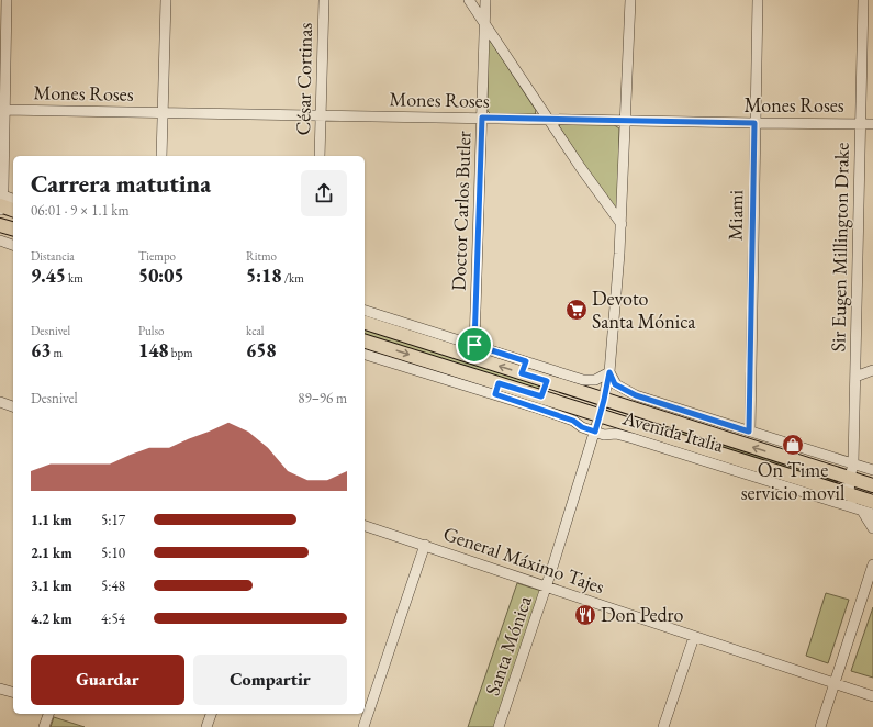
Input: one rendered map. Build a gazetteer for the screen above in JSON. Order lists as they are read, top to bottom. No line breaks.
{"streets":{"main road":["Avenida Italia"],"street":["César Cortinas","Mones Roses","Doctor Carlos Butler","Miami","Sir Eugen Millington Drake","General Máximo Tajes","Santa Mónica"]},"crossings":[["César Cortinas","Mones Roses"],["Mones Roses","Doctor Carlos Butler"],["Mones Roses","Miami"],["Mones Roses","Sir Eugen Millington Drake"],["Mones Roses","Santa Mónica"],["Doctor Carlos Butler","Avenida Italia"],["Miami","Avenida Italia"],["Sir Eugen Millington Drake","Avenida Italia"],["Avenida Italia","Santa Mónica"],["General Máximo Tajes","Santa Mónica"]],"places":{"supermarket":["Devoto Santa Mónica"],"shop":["On Time servicio movil"],"restaurant":["Don Pedro"]},"page":{"heading":["Carrera matutina","06:01 · 9 × 1.1 km"],"stats":[["Distancia","9.45 km"],["Tiempo","50:05"],["Ritmo","5:18 /km"],["Desnivel","63 m"],["Pulso","148 bpm"],["kcal","658"]],"chart":["Desnivel","89–96 m"],"list":[{"name":"1.1 km","note":"5:17"},{"name":"2.1 km","note":"5:10"},{"name":"3.1 km","note":"5:48"},{"name":"4.2 km","note":"4:54"}],"buttons":["Guardar","Compartir"]}}
